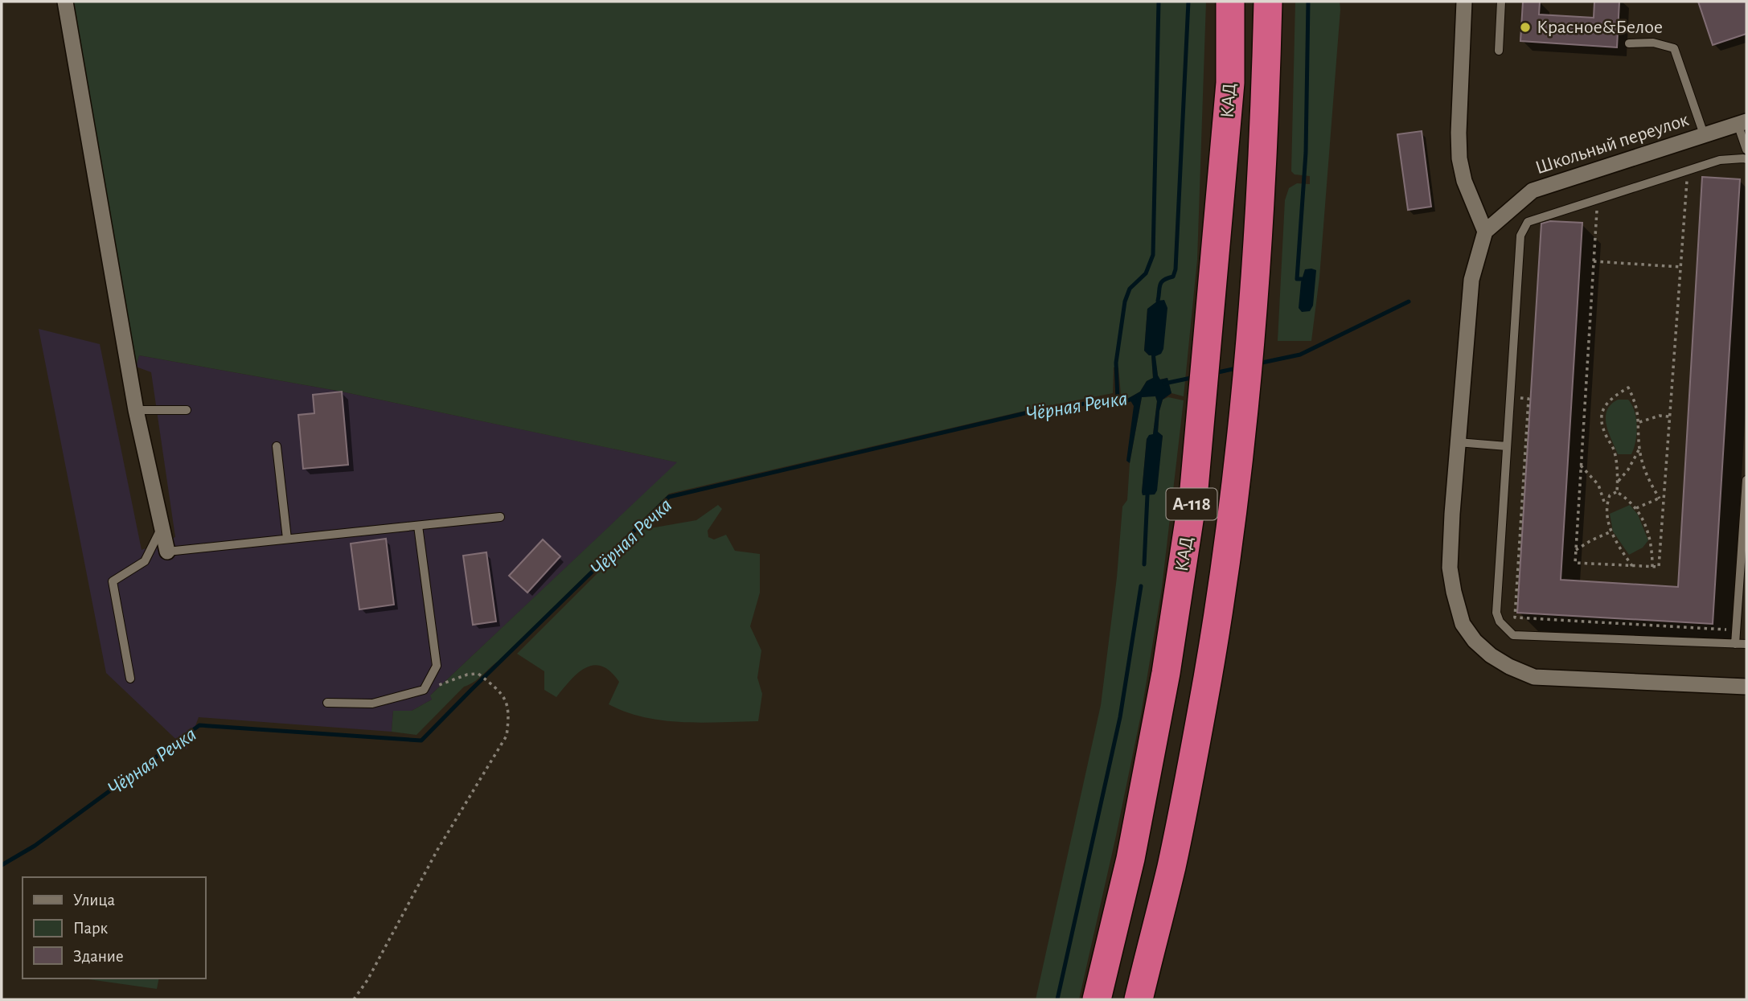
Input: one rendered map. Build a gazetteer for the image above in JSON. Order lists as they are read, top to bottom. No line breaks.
{"streets":{"highway":["КАД","А-118"],"street":["Школьный переулок"]},"water":["Чёрная Речка"],"places":["Красное&Белое"],"legend":["Улица","Парк","Здание"]}
